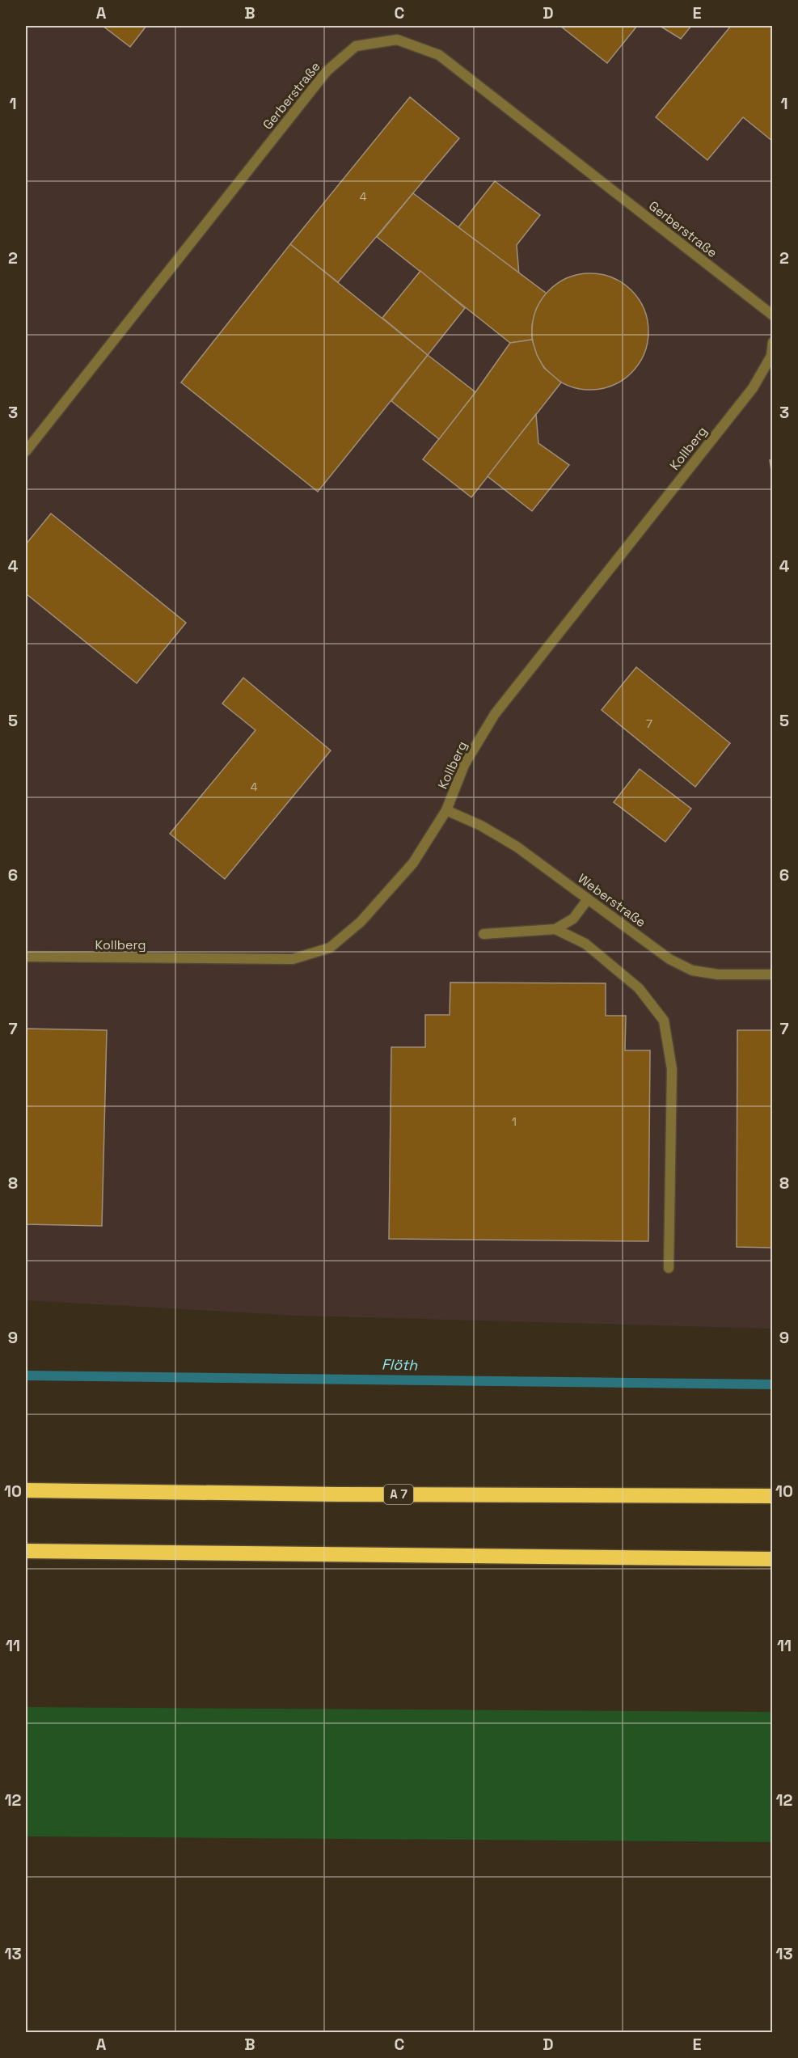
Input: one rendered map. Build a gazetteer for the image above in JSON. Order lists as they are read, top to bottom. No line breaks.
{"streets":{"highway":["A 7"],"street":["Gerberstraße","Kollberg","Weberstraße"]},"crossings":[["Kollberg","Weberstraße"]],"water":["Flöth"],"house_numbers":["4","7","4","1"],"grid":{"columns":["A","B","C","D","E"],"rows":["1","2","3","4","5","6","7","8","9","10","11","12","13"]}}
